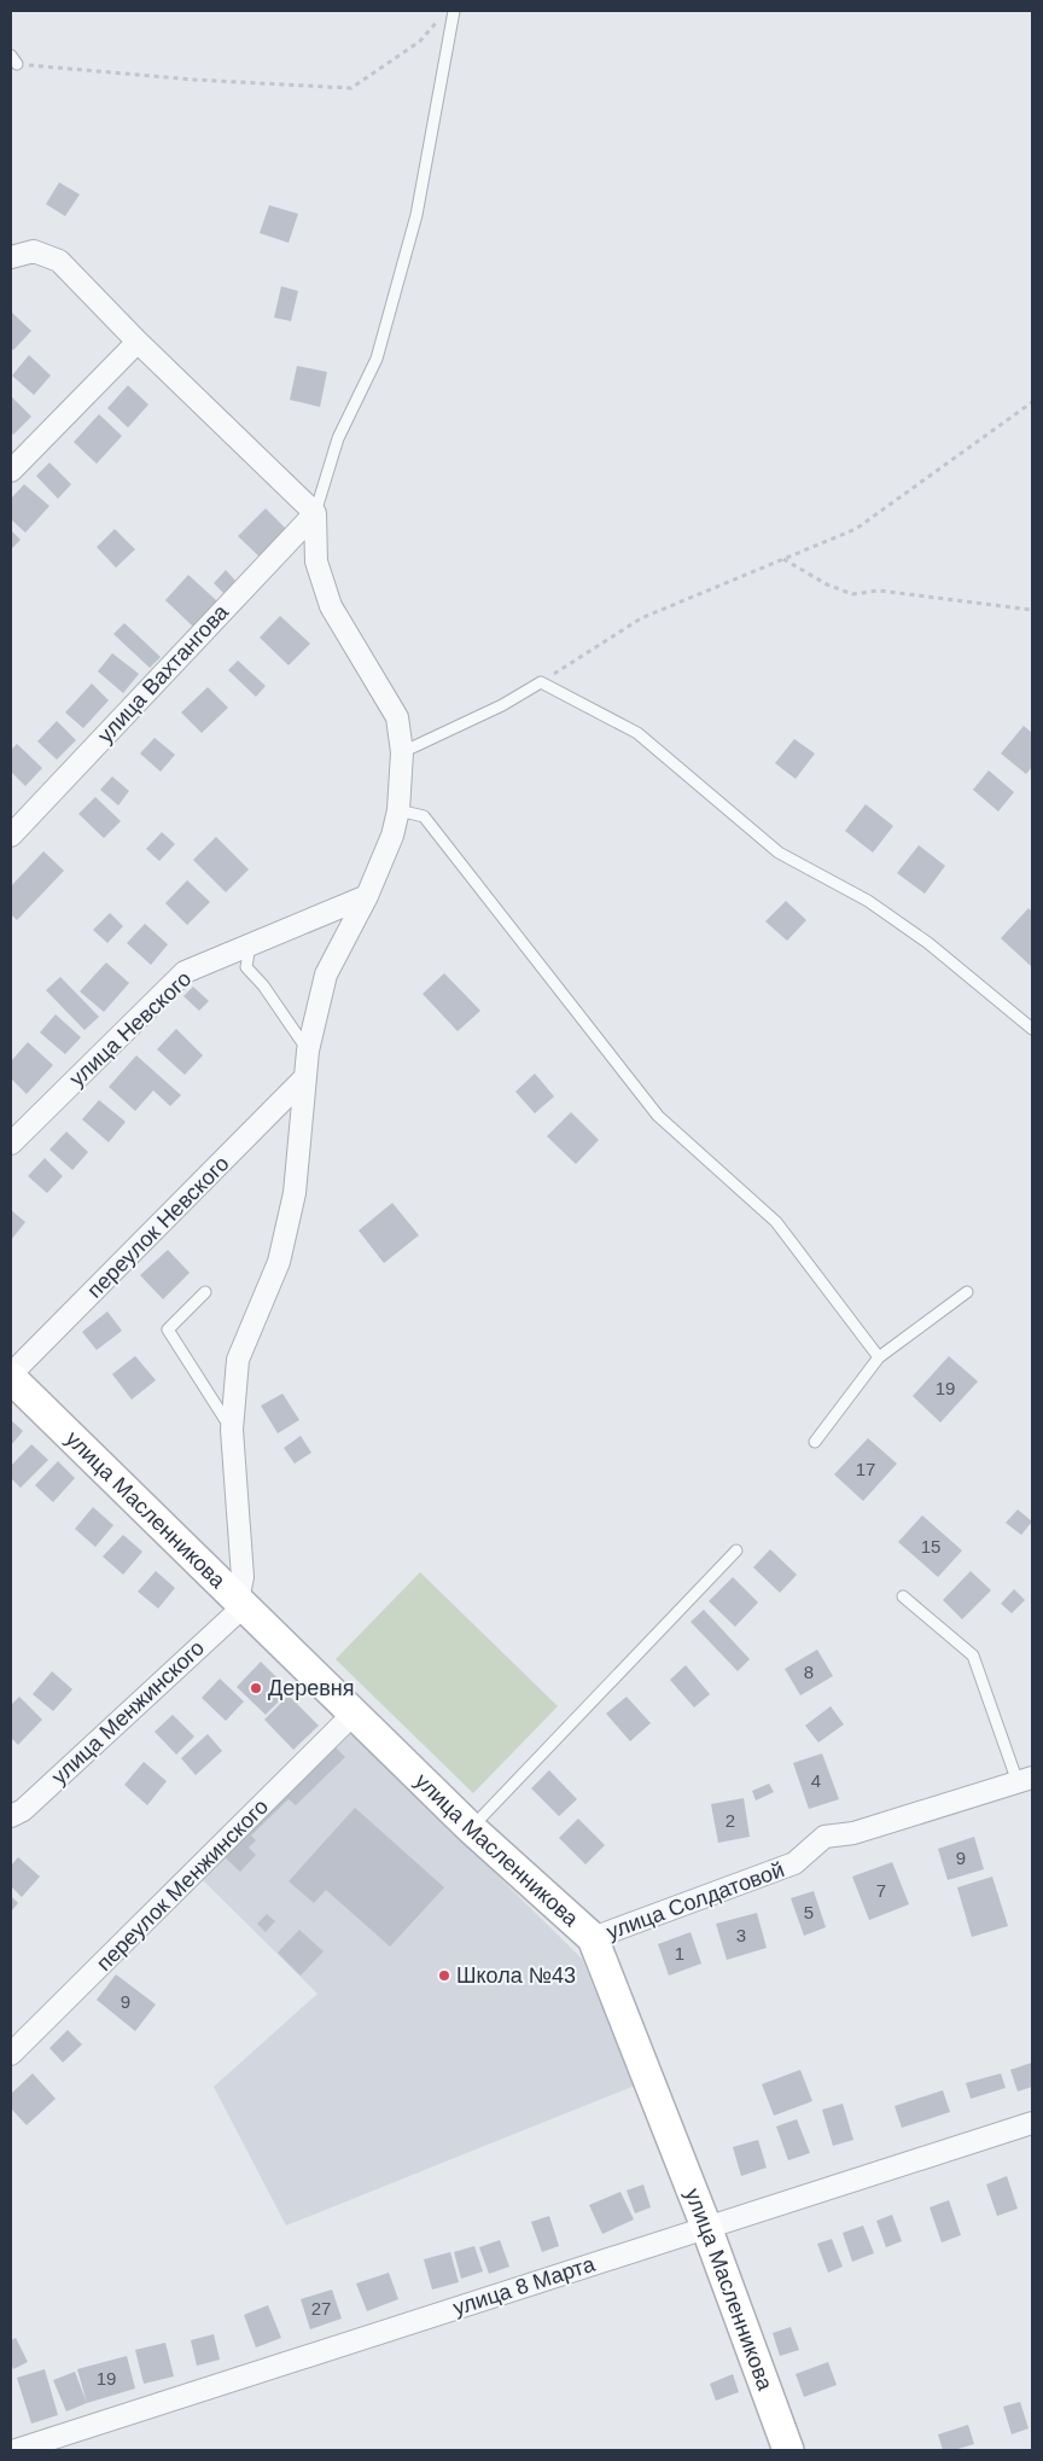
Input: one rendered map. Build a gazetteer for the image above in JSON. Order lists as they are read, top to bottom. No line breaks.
{"streets":{"street":["улица Вахтангова","улица Невского","переулок Невского","улица Масленникова","улица Менжинского","переулок Менжинского","улица Солдатовой","улица 8 Марта"]},"crossings":[["переулок Невского","улица Масленникова"],["улица Масленникова","улица Менжинского"],["улица Масленникова","переулок Менжинского"],["улица Масленникова","улица Солдатовой"],["улица Масленникова","улица 8 Марта"]],"places":["Деревня","Школа №43"],"house_numbers":["19","17","15","8","4","2","9","7","5","3","1","9","27","19"]}
